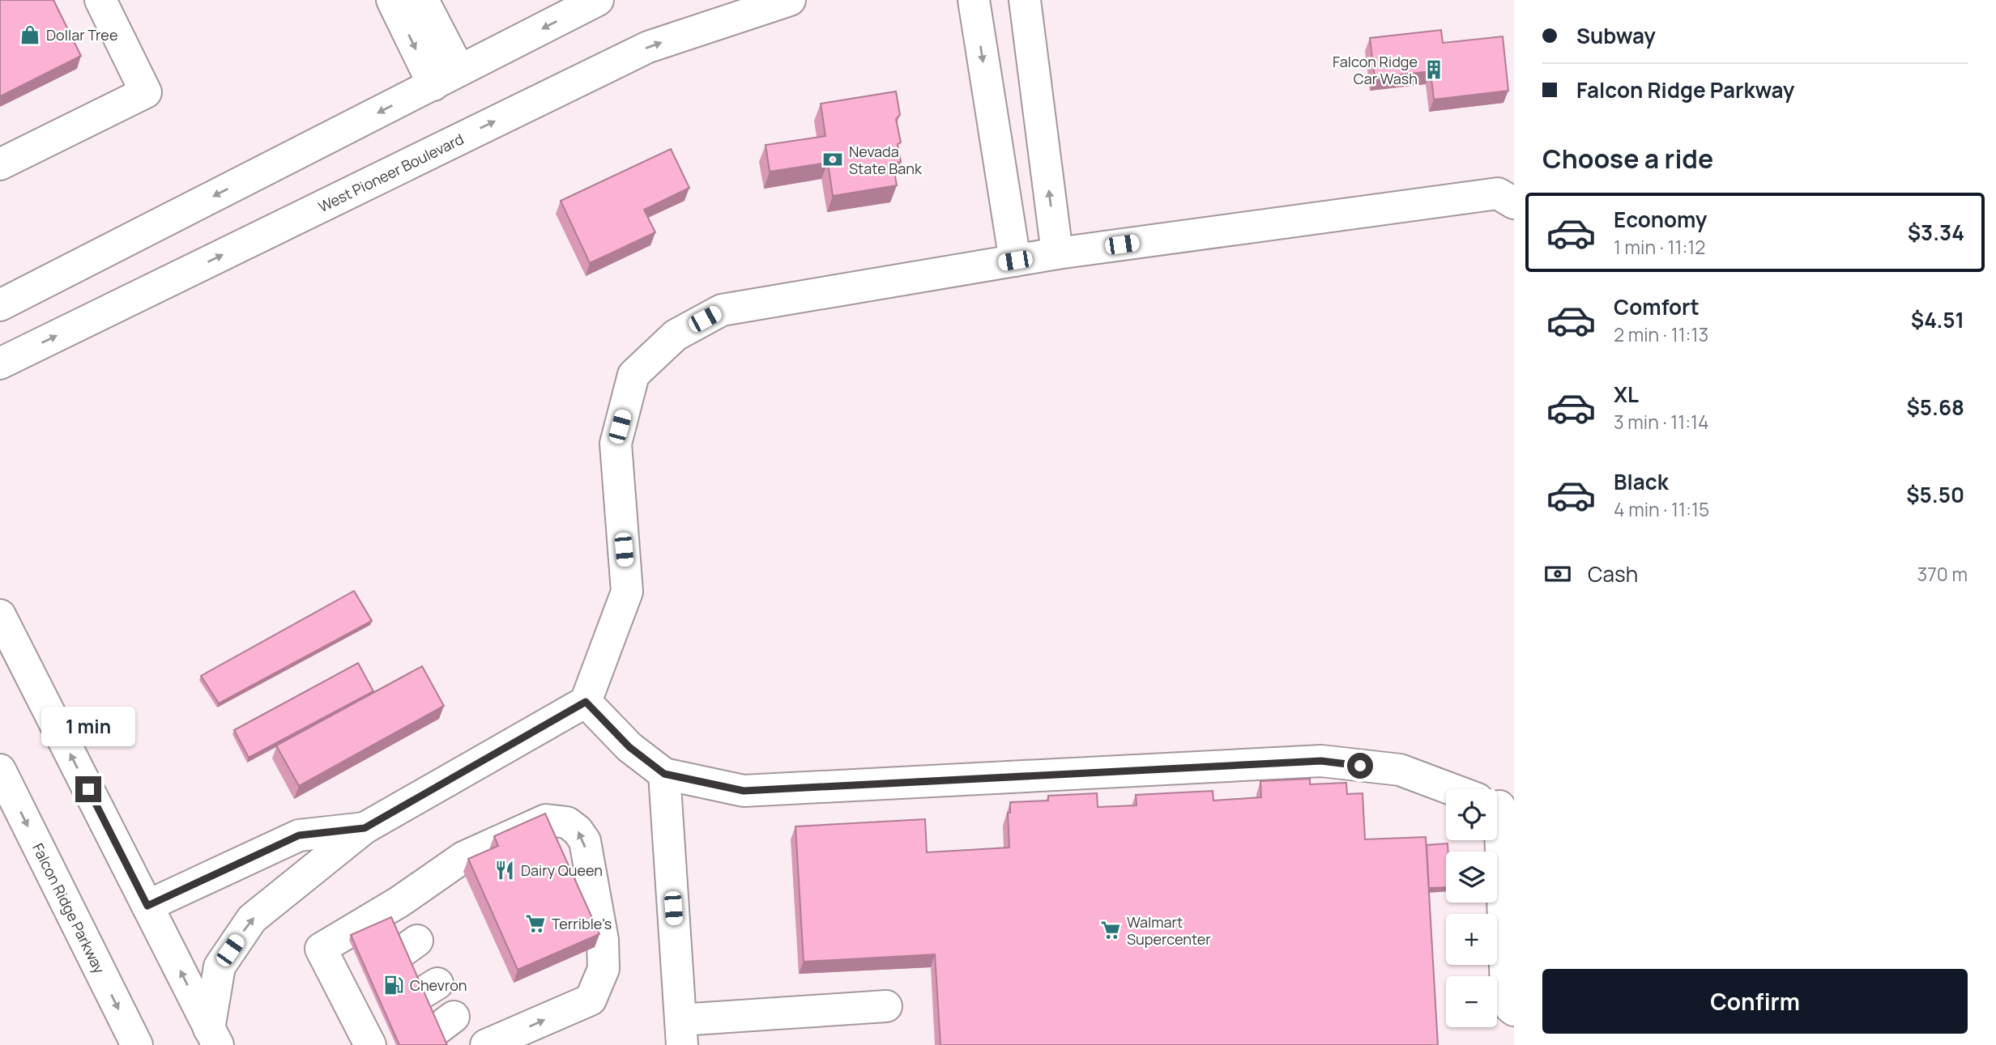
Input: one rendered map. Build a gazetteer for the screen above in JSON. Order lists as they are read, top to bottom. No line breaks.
{"streets":{"main road":["West Pioneer Boulevard","Falcon Ridge Parkway"]},"places":{"shop":["Dollar Tree"],"building":["Falcon Ridge Car Wash"],"bank":["Nevada State Bank"],"restaurant":["Dairy Queen"],"supermarket":["Terrible's","Walmart Supercenter"],"fuel station":["Chevron"]},"page":{"banner":["Subway","Falcon Ridge Parkway"],"heading":"Choose a ride","list":[{"name":"Economy","note":"1 min · 11:12","value":"$3.34"},{"name":"Comfort","note":"2 min · 11:13","value":"$4.51"},{"name":"XL","note":"3 min · 11:14","value":"$5.68"},{"name":"Black","note":"4 min · 11:15","value":"$5.50"}],"pay":["Cash","370 m"],"bubble":"1 min","map_buttons":["+","−"],"buttons":"Confirm"}}
